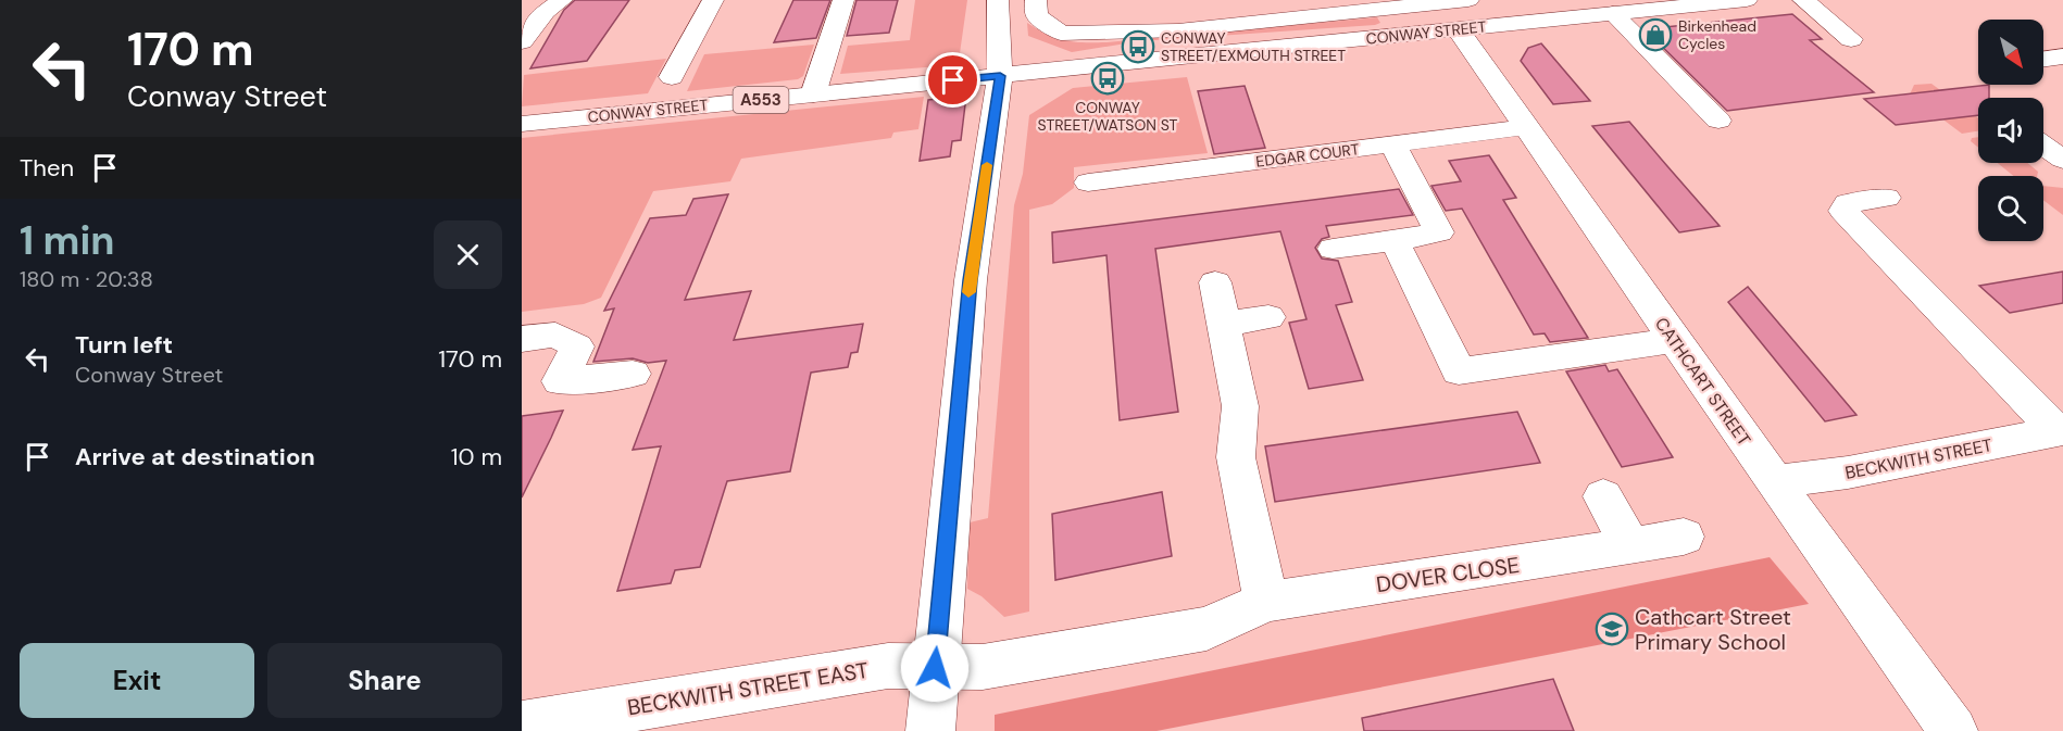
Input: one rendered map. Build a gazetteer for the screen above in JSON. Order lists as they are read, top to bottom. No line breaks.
{"streets":{"street":["CONWAY STREET","A553","EDGAR COURT","CATHCART STREET","BECKWITH STREET","DOVER CLOSE","BECKWITH STREET EAST"]},"crossings":[["CONWAY STREET","CATHCART STREET"],["EDGAR COURT","CATHCART STREET"],["CATHCART STREET","BECKWITH STREET"],["DOVER CLOSE","BECKWITH STREET EAST"]],"places":{"shop":["Birkenhead Cycles"],"bus stop":["CONWAY STREET/EXMOUTH STREET","CONWAY STREET/WATSON ST"],"school or university":["Cathcart Street Primary School"]},"north":"bottom right","page":{"turn":["170 m","Conway Street"],"then":"Then","heading":["1 min","180 m · 20:38"],"list":[{"name":"Turn left","note":"Conway Street","value":"170 m"},{"name":"Arrive at destination","value":"10 m"}],"buttons":["Exit","Share"]}}
